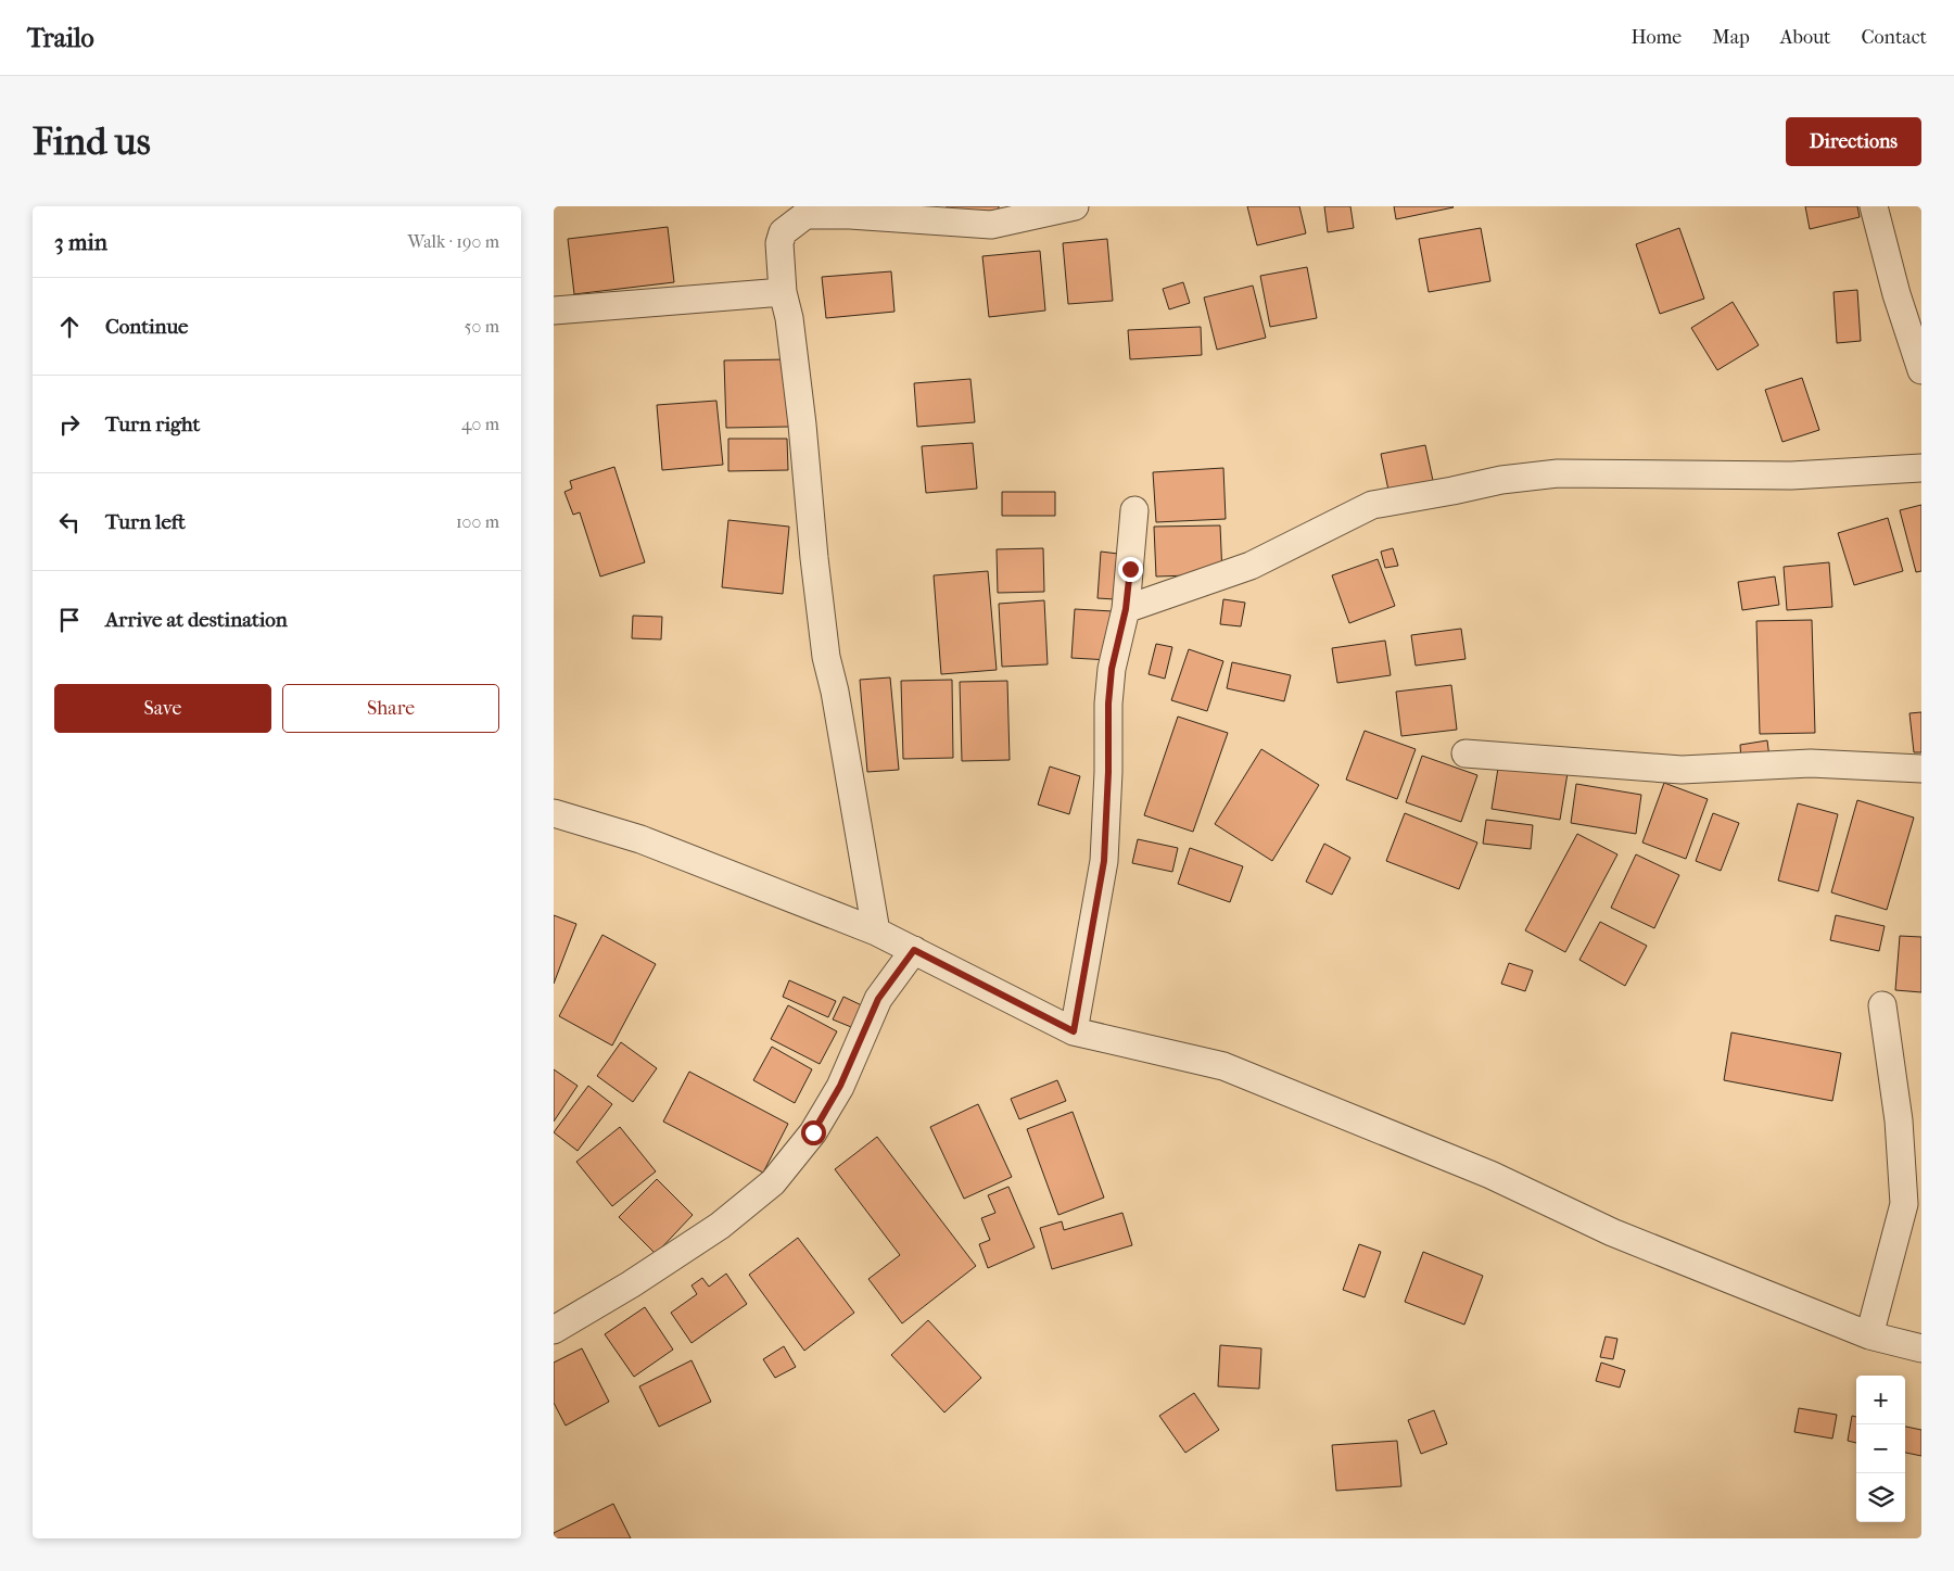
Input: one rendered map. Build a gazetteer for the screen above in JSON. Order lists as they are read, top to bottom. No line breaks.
{"page":{"header":"Trailo","nav":["Home","Map","About","Contact"],"buttons":["Directions",["Save","Share"]],"title":"Find us","heading":["3 min","Walk · 190 m"],"list":[["Continue","50 m"],["Turn right","40 m"],["Turn left","100 m"],"Arrive at destination"],"map_buttons":["+","−"]}}
